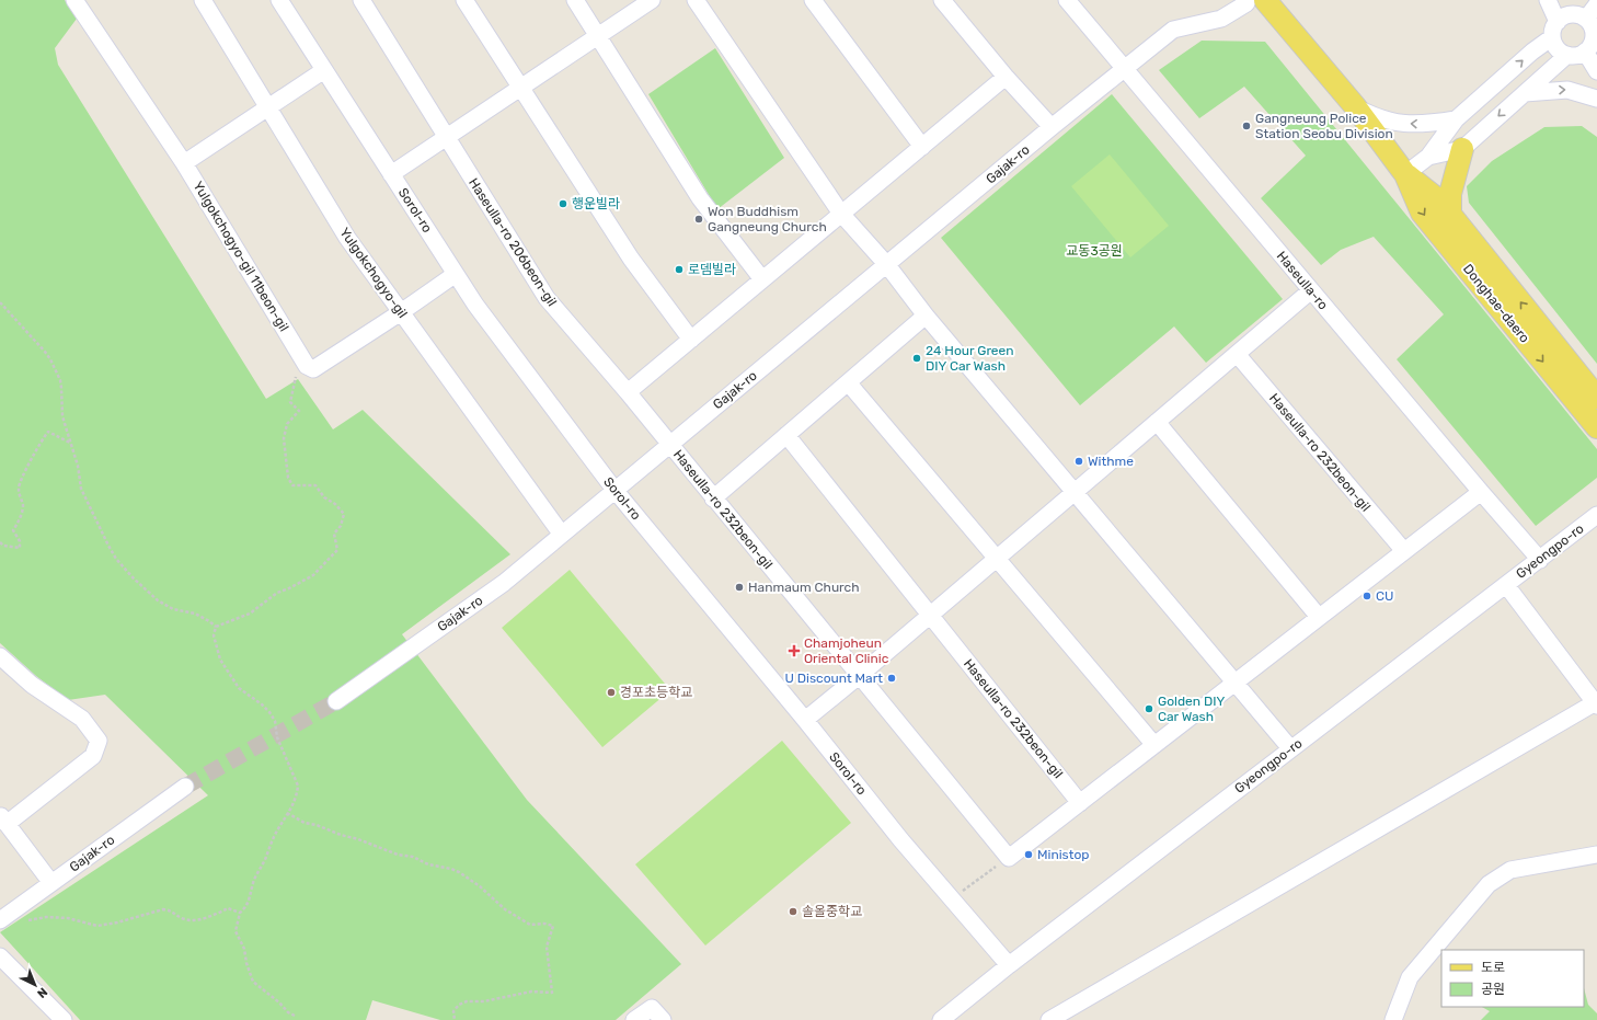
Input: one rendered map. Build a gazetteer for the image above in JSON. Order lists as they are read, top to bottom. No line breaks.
{"streets":{"main road":["Donghae-daero"],"street":["Gajak-ro","Sorol-ro","Haseulla-ro 206beon-gil","Yulgokchogyo-gil 11beon-gil","Yulgokchogyo-gil","Haseulla-ro","Haseulla-ro 232beon-gil","Gyeongpo-ro"]},"crossings":[["Gajak-ro","Sorol-ro"],["Gajak-ro","Haseulla-ro 206beon-gil"],["Gajak-ro","Yulgokchogyo-gil"],["Gajak-ro","Haseulla-ro"],["Gajak-ro","Donghae-daero"],["Gajak-ro","Haseulla-ro 232beon-gil"],["Sorol-ro","Gyeongpo-ro"],["Haseulla-ro 206beon-gil","Haseulla-ro 232beon-gil"],["Haseulla-ro","Gyeongpo-ro"]],"parks":["교동3공원"],"places":{"other":["Gangneung Police Station Seobu Division","행운빌라","Won Buddhism Gangneung Church","로뎀빌라","24 Hour Green DIY Car Wash","Withme","Hanmaum Church","CU","U Discount Mart","경포초등학교","Golden DIY Car Wash","Ministop","솔올중학교"],"health":["Chamjoheun Oriental Clinic"]},"legend":["도로","공원"],"north":"bottom right"}
